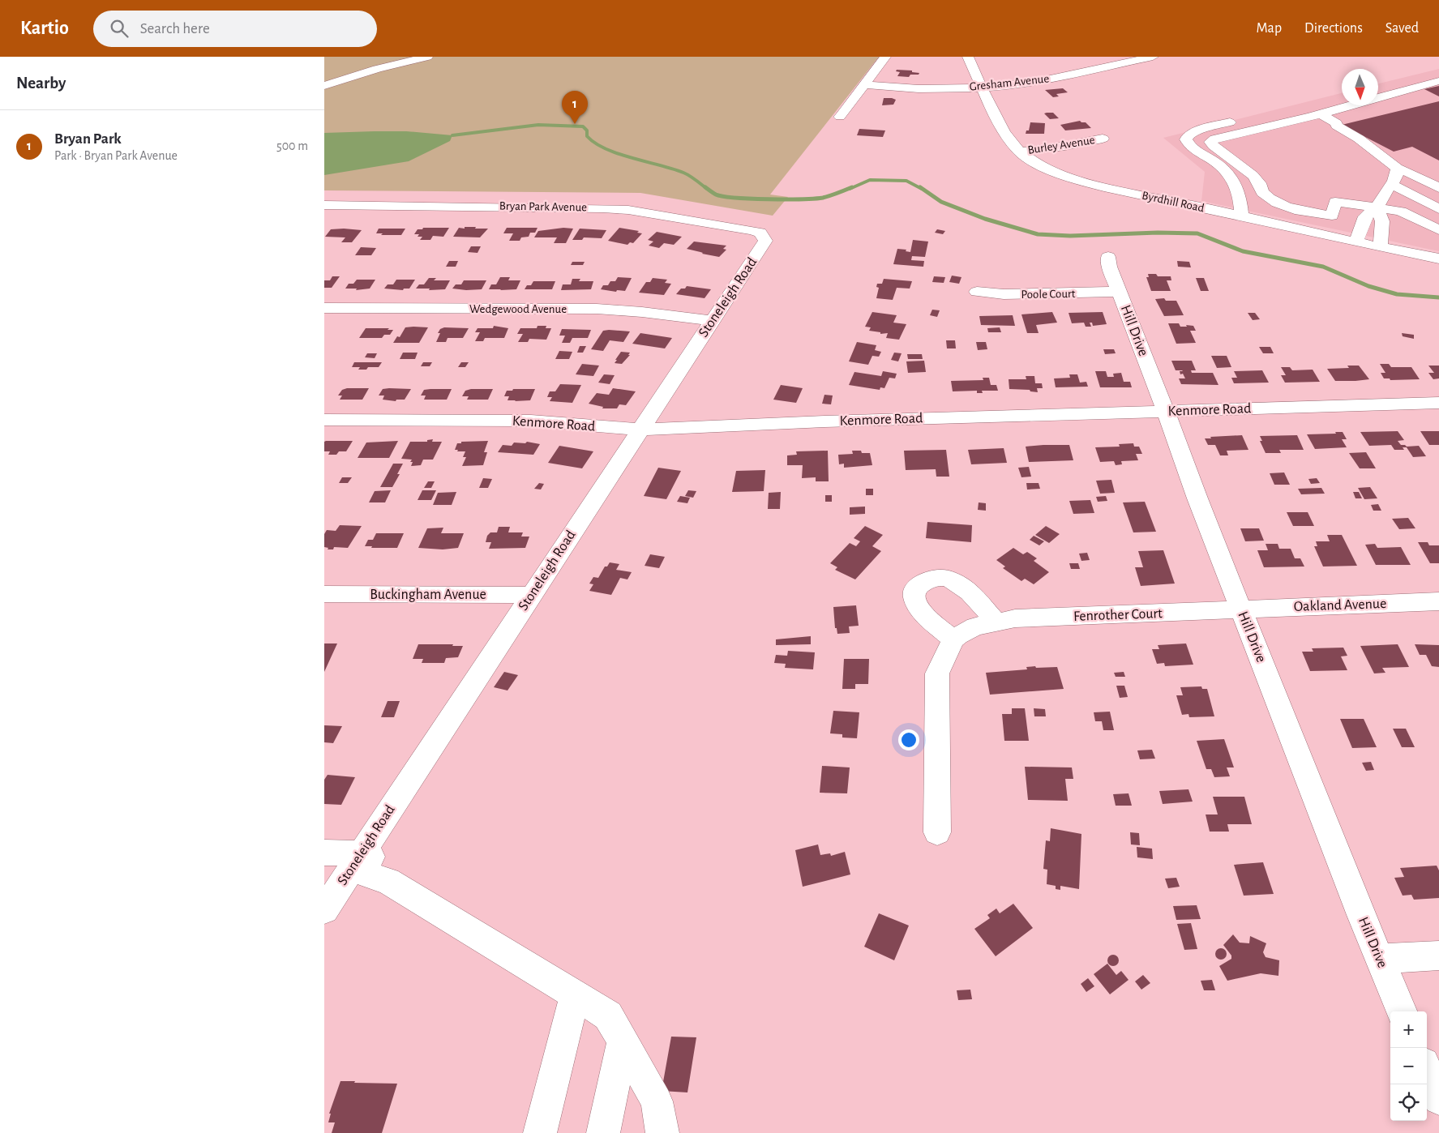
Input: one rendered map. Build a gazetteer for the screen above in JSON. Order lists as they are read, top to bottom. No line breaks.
{"streets":{"street":["Gresham Avenue","Burley Avenue","Byrdhill Road","Bryan Park Avenue","Poole Court","Stoneleigh Road","Wedgewood Avenue","Hill Drive","Kenmore Road","Buckingham Avenue","Oakland Avenue","Fenrother Court"]},"crossings":[["Gresham Avenue","Byrdhill Road"],["Burley Avenue","Byrdhill Road"],["Bryan Park Avenue","Stoneleigh Road"],["Poole Court","Hill Drive"],["Stoneleigh Road","Wedgewood Avenue"],["Stoneleigh Road","Kenmore Road"],["Stoneleigh Road","Buckingham Avenue"],["Hill Drive","Kenmore Road"],["Hill Drive","Oakland Avenue"],["Hill Drive","Fenrother Court"],["Oakland Avenue","Fenrother Court"]],"north":"bottom","page":{"header":"Kartio","search":"Search here","nav":["Map","Directions","Saved"],"heading":"Nearby","pins":"1","list":[{"mark":"1","name":"Bryan Park","note":"Park · Bryan Park Avenue","value":"500 m"}],"map_buttons":["+","−"]}}
